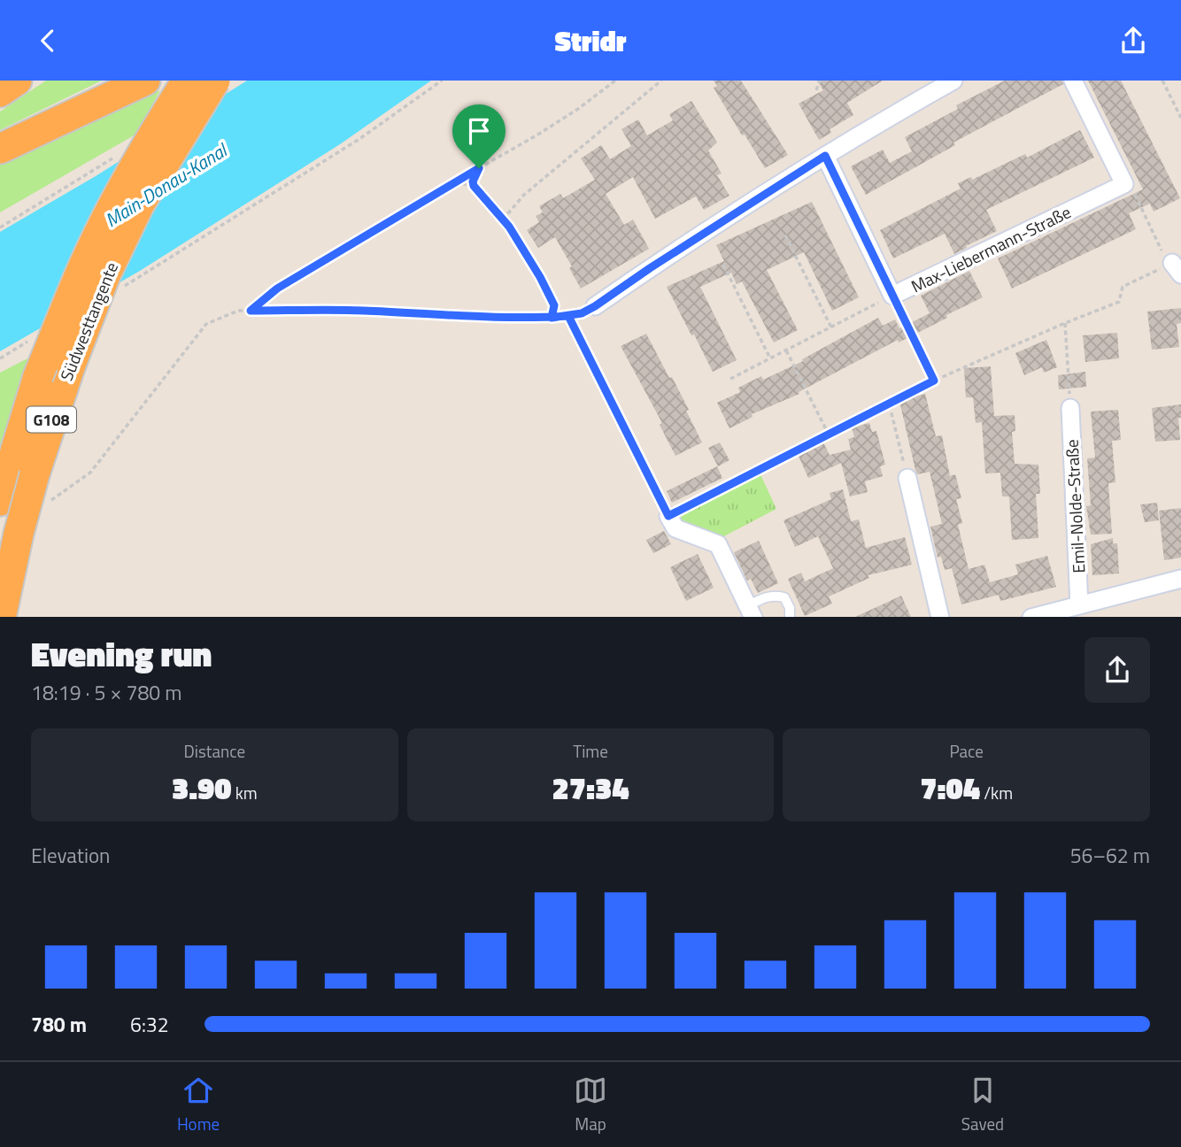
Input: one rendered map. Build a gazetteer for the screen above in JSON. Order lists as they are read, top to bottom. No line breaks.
{"streets":{"highway":["Südwesttangente","G108"],"street":["Max-Liebermann-Straße","Emil-Nolde-Straße"]},"water":["Main-Donau-Kanal"],"page":{"header":"Stridr","heading":["Evening run","18:19 · 5 × 780 m"],"stats":[["Distance","3.90 km"],["Time","27:34"],["Pace","7:04 /km"]],"chart":["Elevation","56–62 m"],"list":[{"name":"780 m","note":"6:32"}],"tabs":["Home","Map","Saved"]}}
